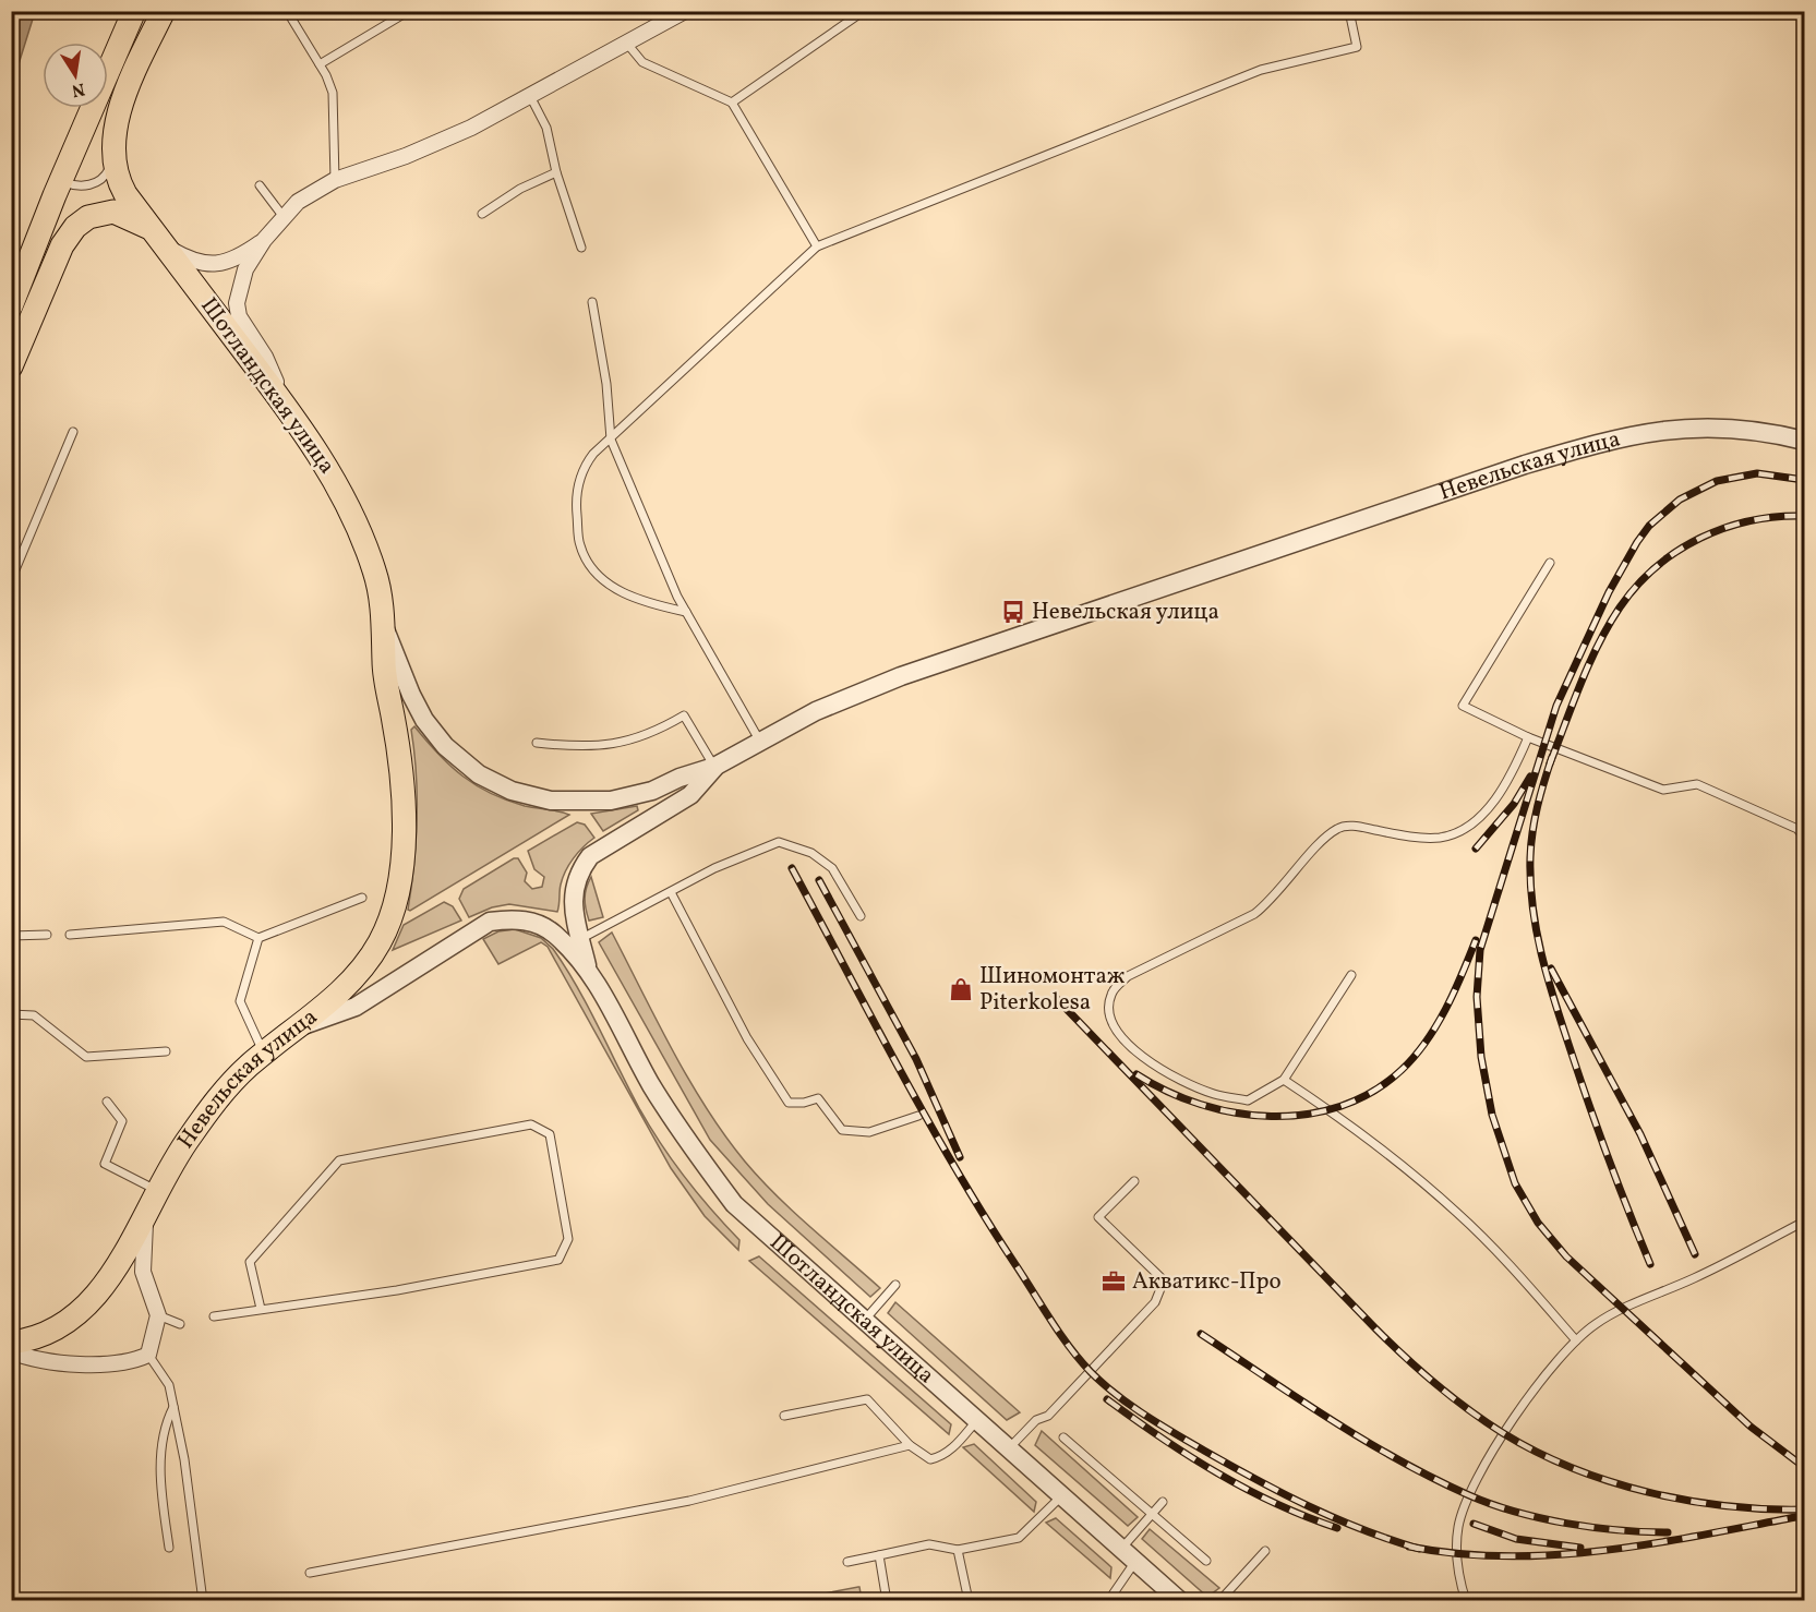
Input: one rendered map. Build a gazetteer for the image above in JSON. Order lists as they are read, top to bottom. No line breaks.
{"streets":{"main road":["Шотландская улица","Невельская улица"]},"crossings":[["Шотландская улица","Невельская улица"]],"places":{"bus stop":["Невельская улица"],"shop":["Шиномонтаж Piterkolesa"],"office":["Акватикс-Про"]},"north":"bottom"}
